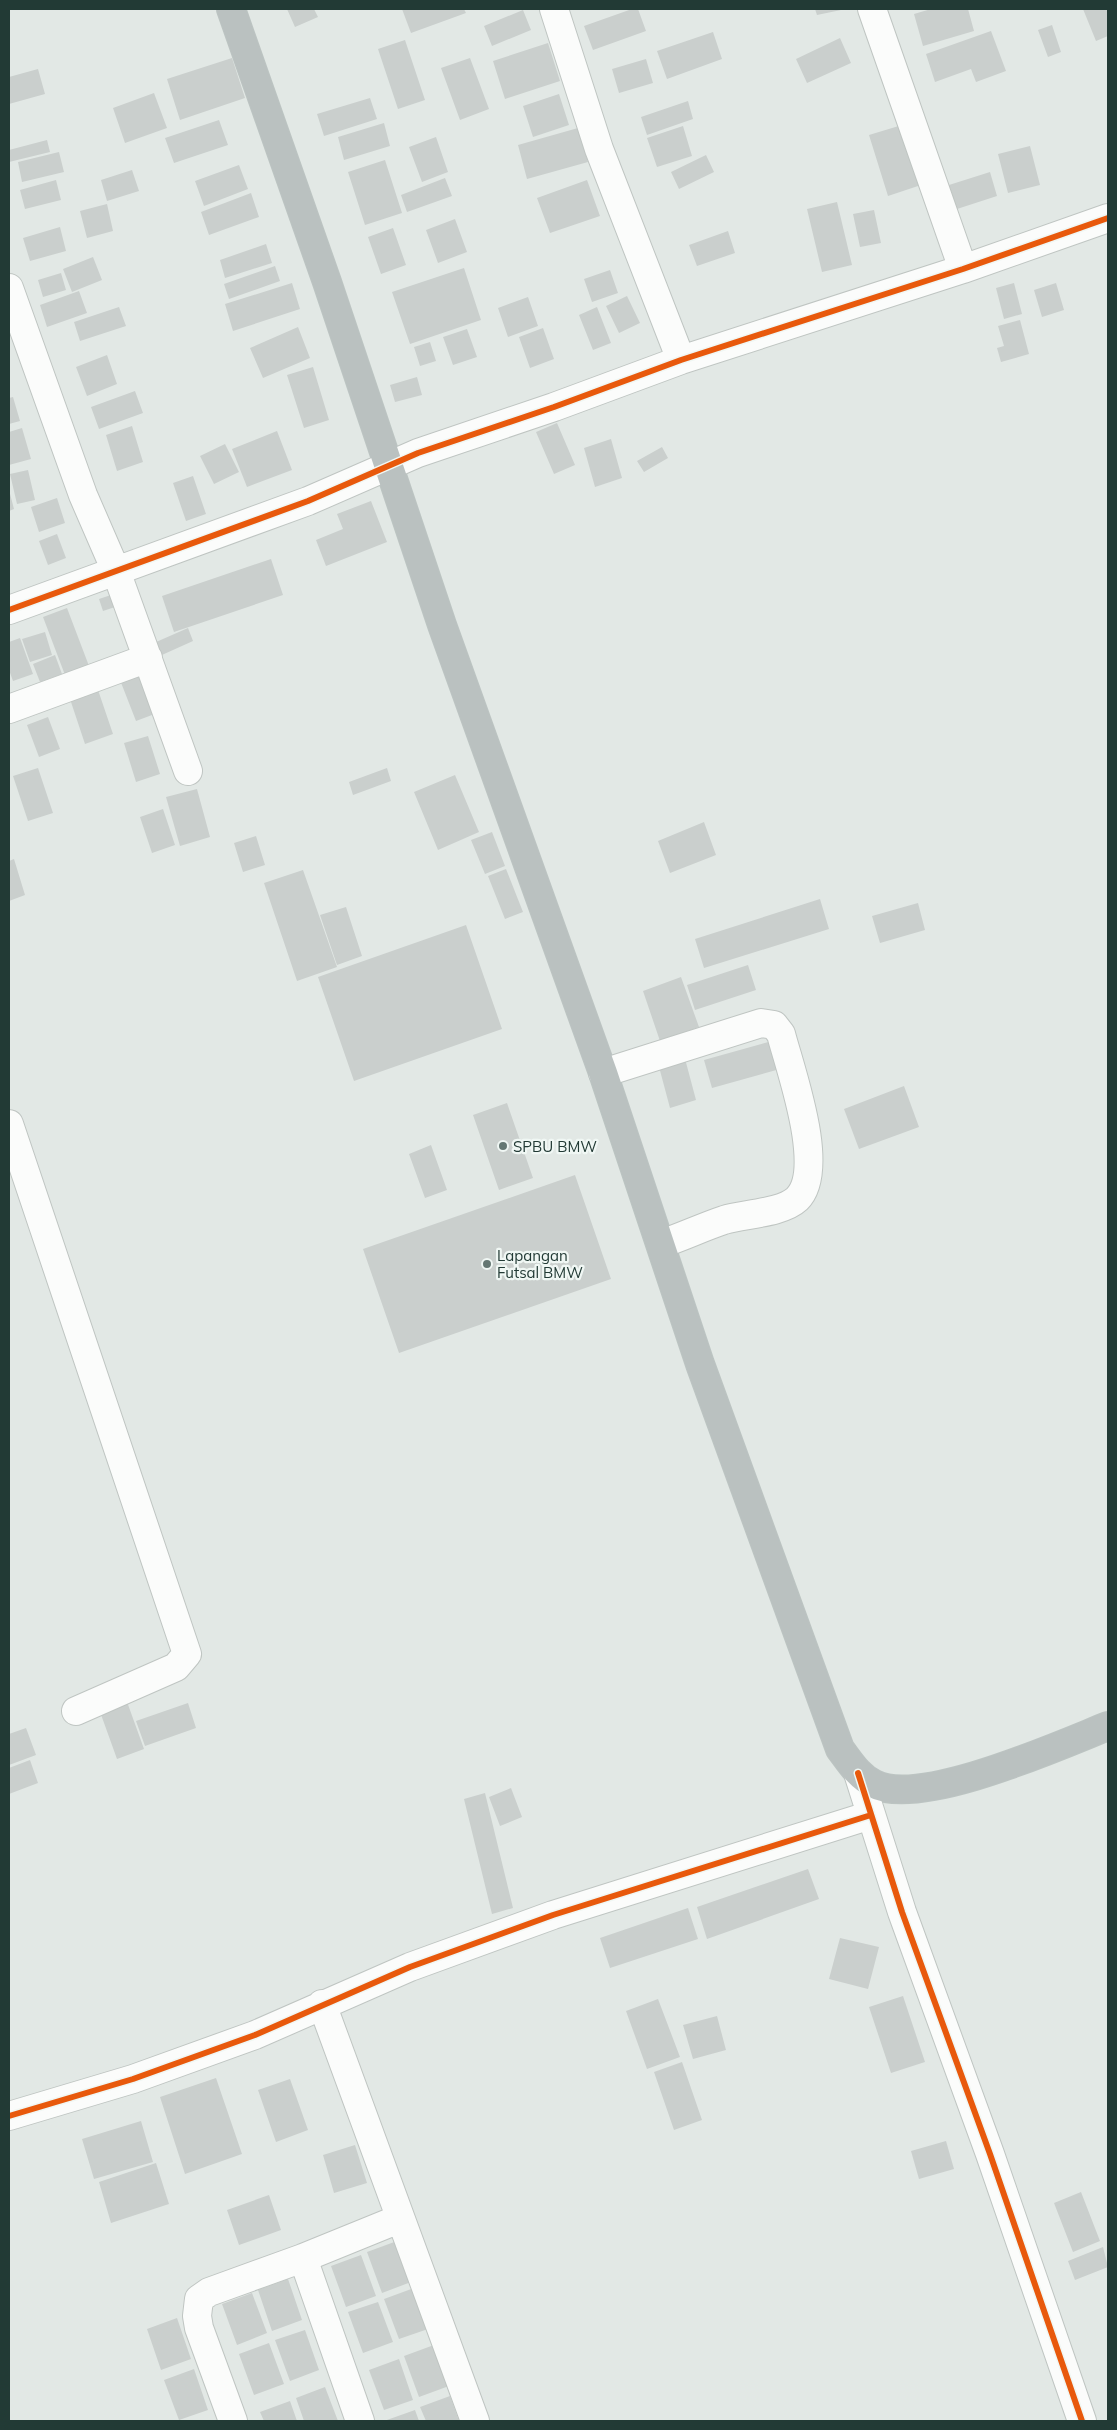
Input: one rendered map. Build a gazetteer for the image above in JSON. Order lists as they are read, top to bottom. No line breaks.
{"places":["SPBU BMW","Lapangan Futsal BMW"]}
